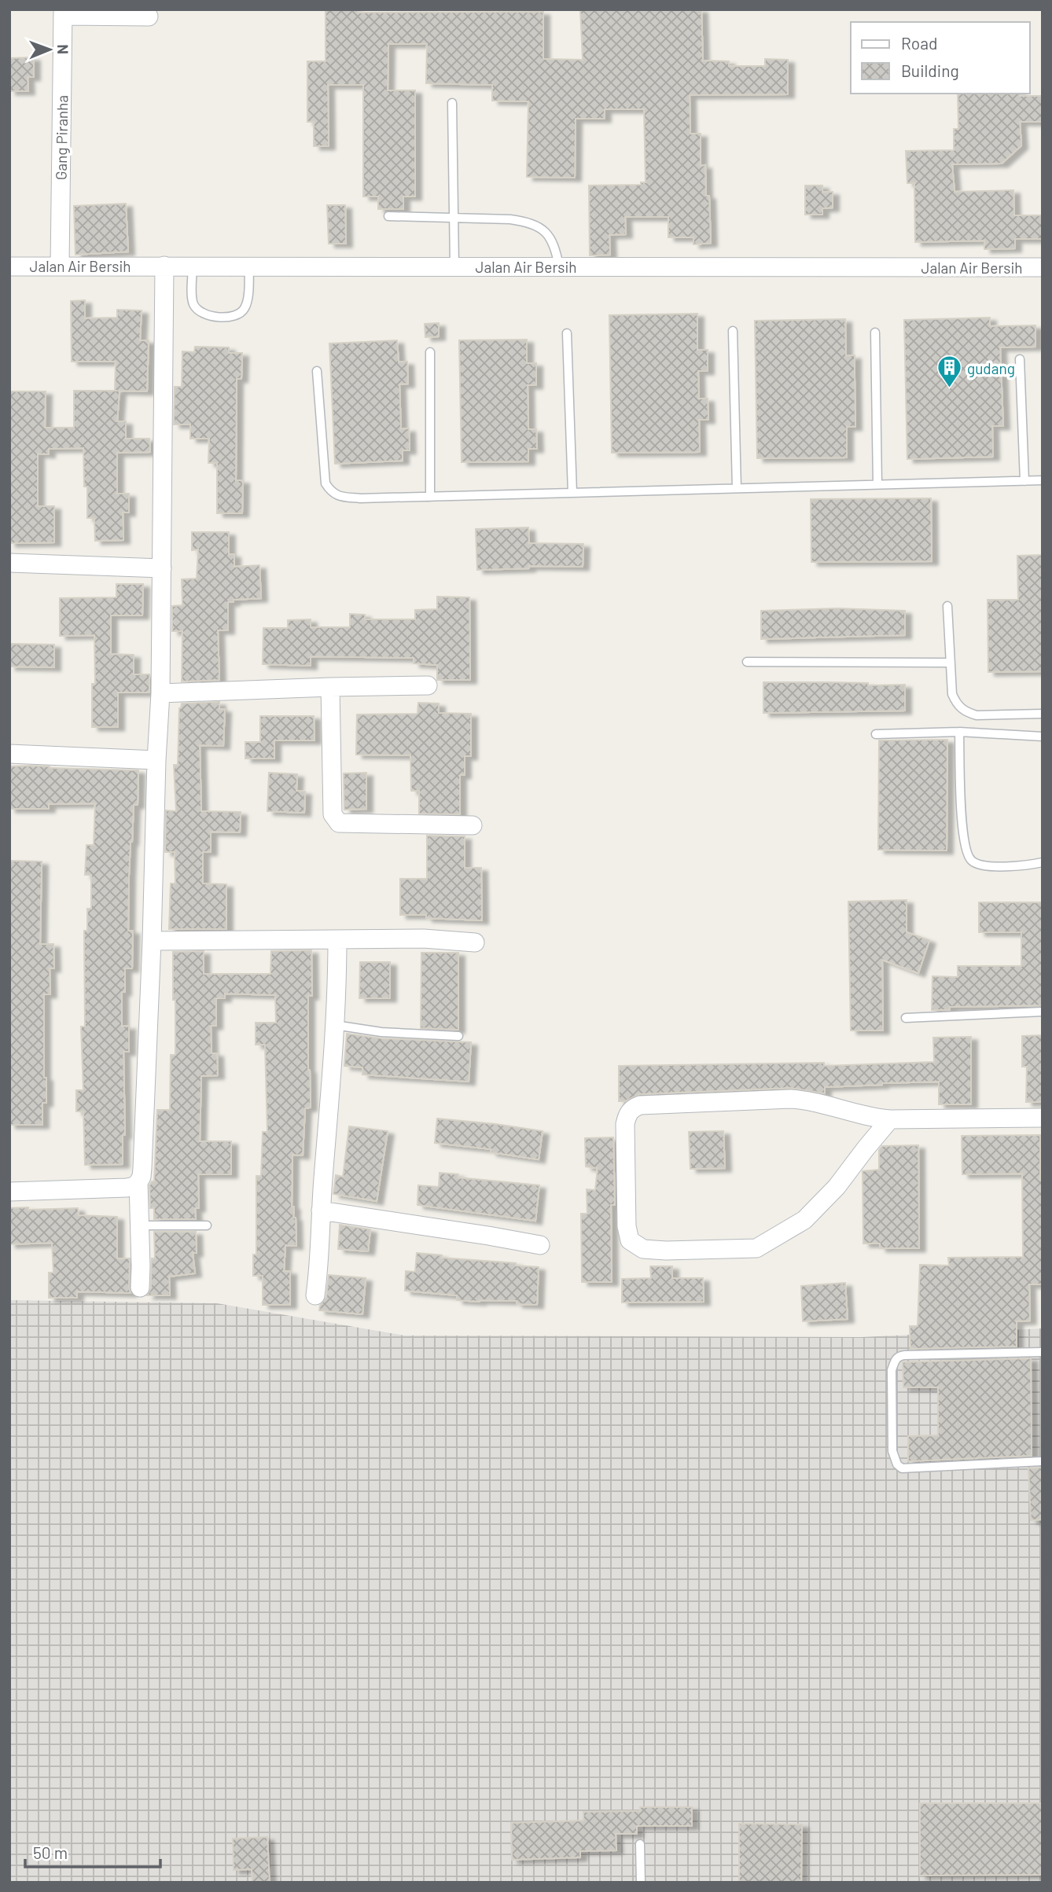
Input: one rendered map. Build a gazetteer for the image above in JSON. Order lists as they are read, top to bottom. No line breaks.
{"streets":{"street":["Gang Piranha","Jalan Air Bersih"]},"crossings":[["Gang Piranha","Jalan Air Bersih"]],"places":{"building":["gudang"]},"legend":["Road","Building"],"scale_bar":"50 m","north":"right"}
